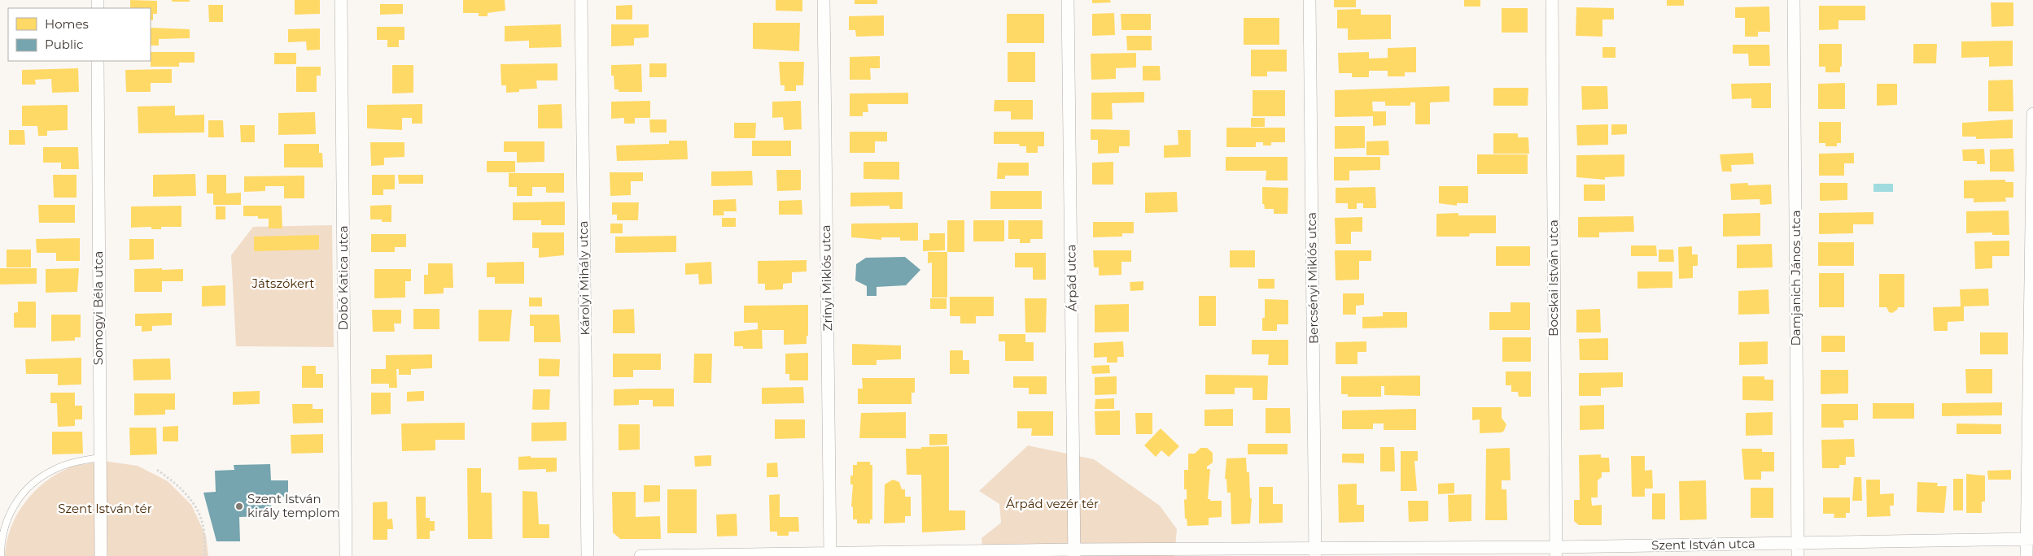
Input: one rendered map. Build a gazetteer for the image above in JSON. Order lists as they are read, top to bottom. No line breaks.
{"streets":{"street":["Dobó Katica utca","Károlyi Mihály utca","Zrínyi Miklós utca","Árpád utca","Bercsényi Miklós utca","Bocskai István utca","Damjanich János utca","Somogyi Béla utca","Szent István utca"]},"crossings":[["Zrínyi Miklós utca","Szent István utca"],["Árpád utca","Szent István utca"],["Bercsényi Miklós utca","Szent István utca"],["Bocskai István utca","Szent István utca"],["Damjanich János utca","Szent István utca"]],"parks":["Játszókert","Árpád vezér tér","Szent István tér"],"places":["Szent István király templom"],"legend":["Homes","Public"]}
